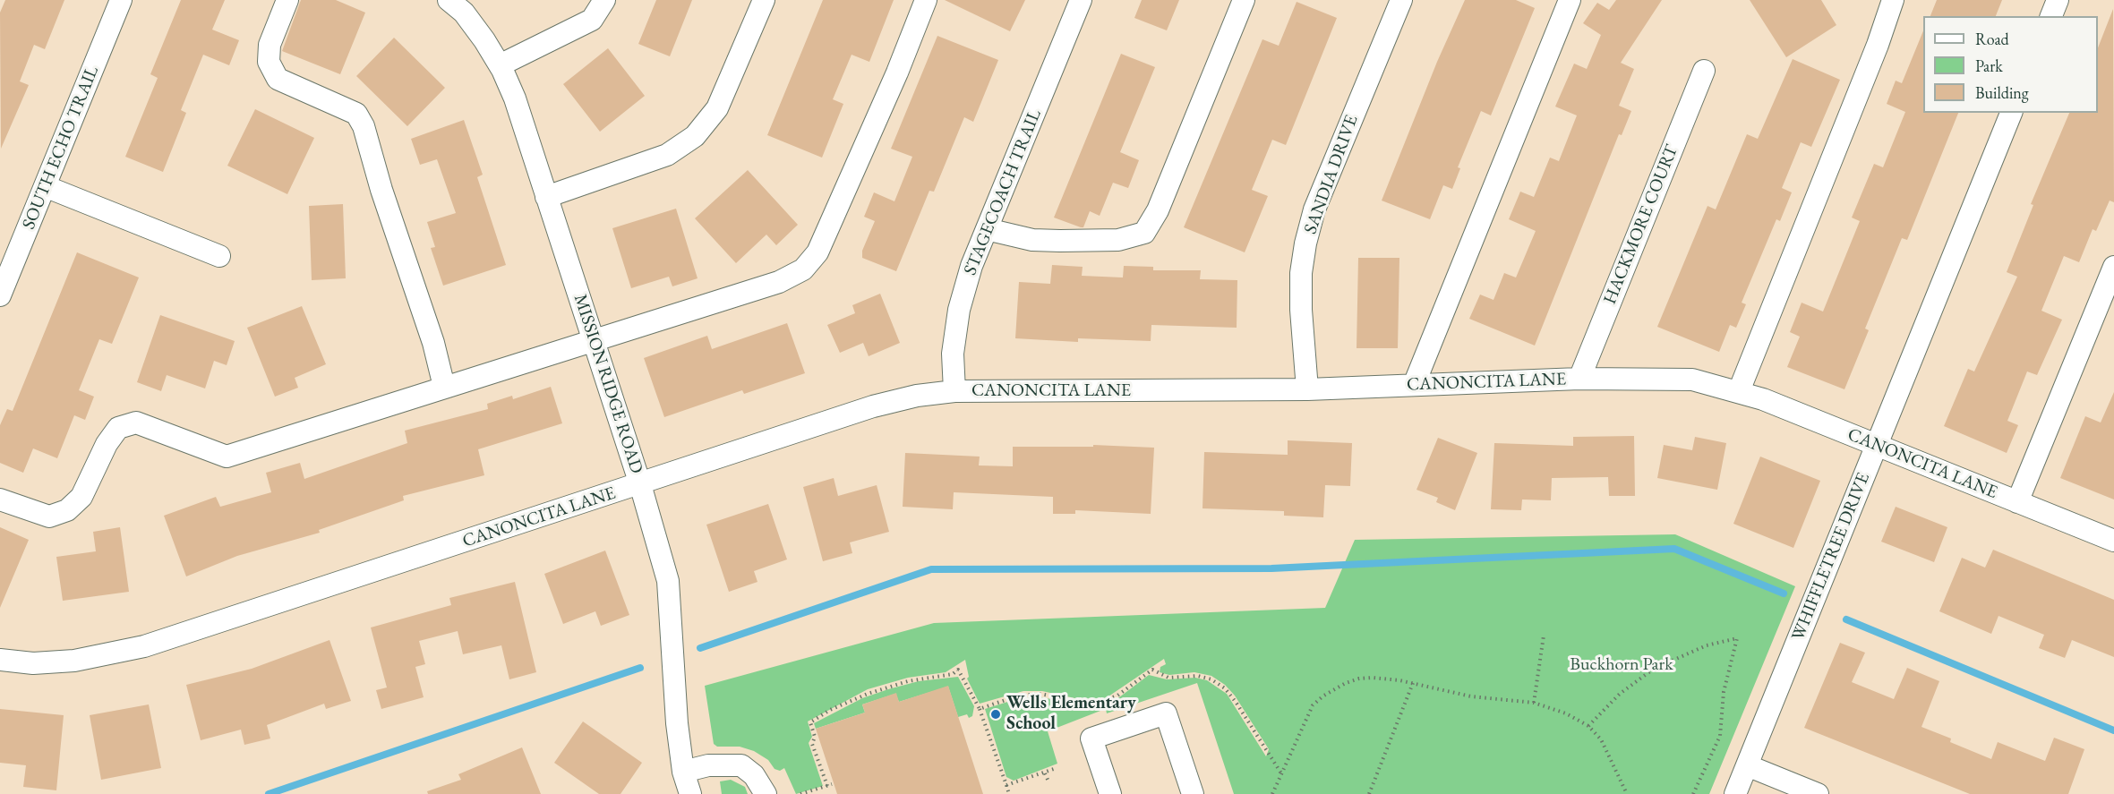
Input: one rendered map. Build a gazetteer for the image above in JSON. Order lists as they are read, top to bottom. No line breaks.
{"streets":{"street":["SOUTH ECHO TRAIL","SANDIA DRIVE","STAGECOACH TRAIL","HACKMORE COURT","CANONCITA LANE","MISSION RIDGE ROAD","WHIFFLETREE DRIVE"]},"crossings":[["SANDIA DRIVE","CANONCITA LANE"],["STAGECOACH TRAIL","CANONCITA LANE"],["HACKMORE COURT","CANONCITA LANE"],["CANONCITA LANE","MISSION RIDGE ROAD"],["CANONCITA LANE","WHIFFLETREE DRIVE"]],"parks":["Buckhorn Park"],"places":["Wells Elementary School"],"legend":["Road","Park","Building"]}
